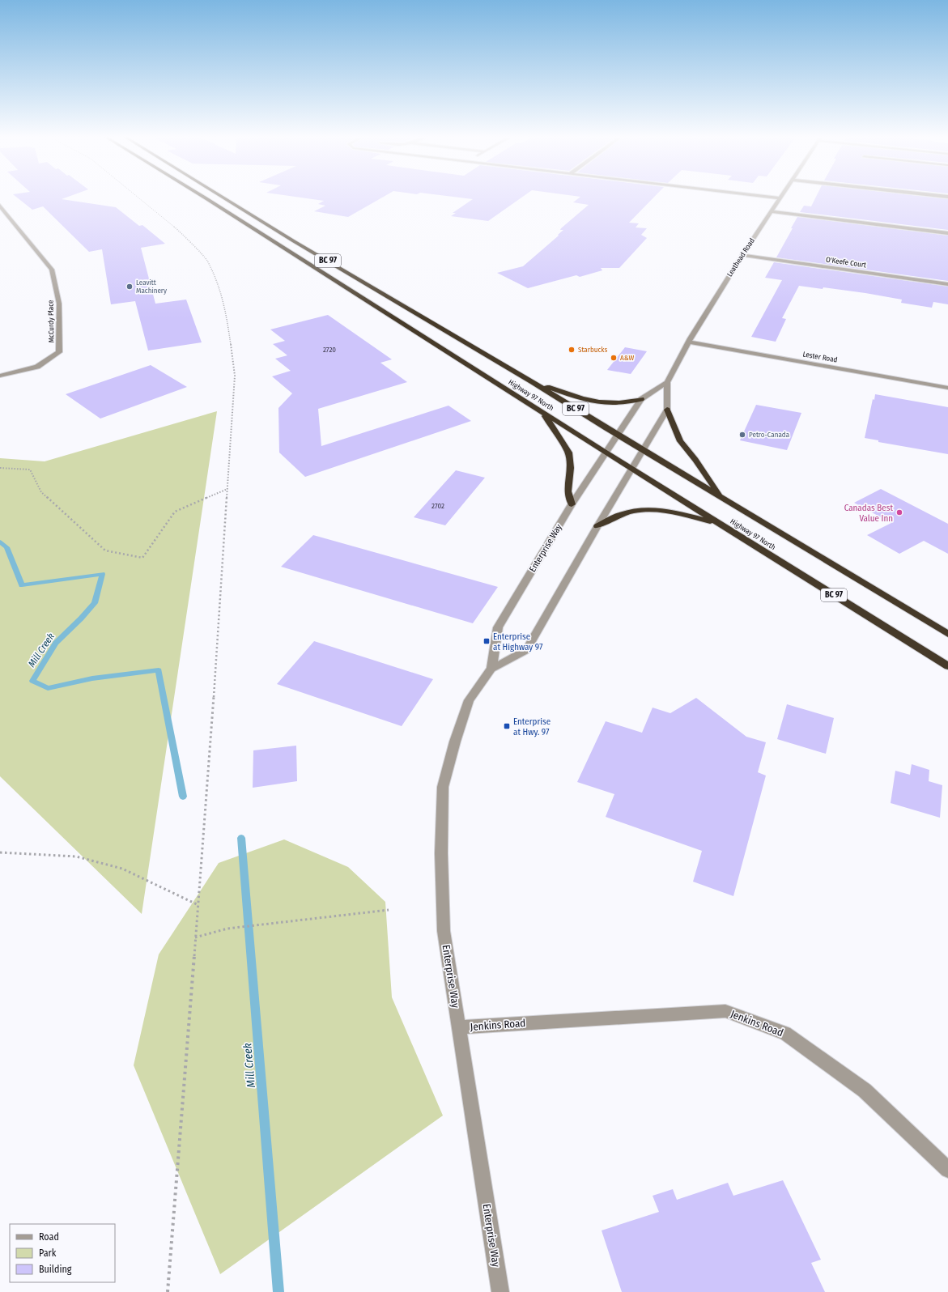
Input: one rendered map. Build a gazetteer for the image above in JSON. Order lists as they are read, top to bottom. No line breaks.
{"streets":{"highway":["BC 97","Highway 97 North"],"street":["Leathead Road","O'Keefe Court","McCurdy Place","Lester Road","Enterprise Way","Jenkins Road"]},"crossings":[["Leathead Road","O'Keefe Court"],["Leathead Road","Lester Road"],["Leathead Road","Highway 97 North"],["Leathead Road","Enterprise Way"],["Highway 97 North","Enterprise Way"],["Enterprise Way","Jenkins Road"]],"water":["Mill Creek"],"places":{"other":["Leavitt Machinery","Starbucks","A&W","Petro-Canada","Canadas Best Value Inn"],"transit":["Enterprise at Highway 97","Enterprise at Hwy. 97"]},"house_numbers":["2720","2702"],"legend":["Road","Park","Building"]}
